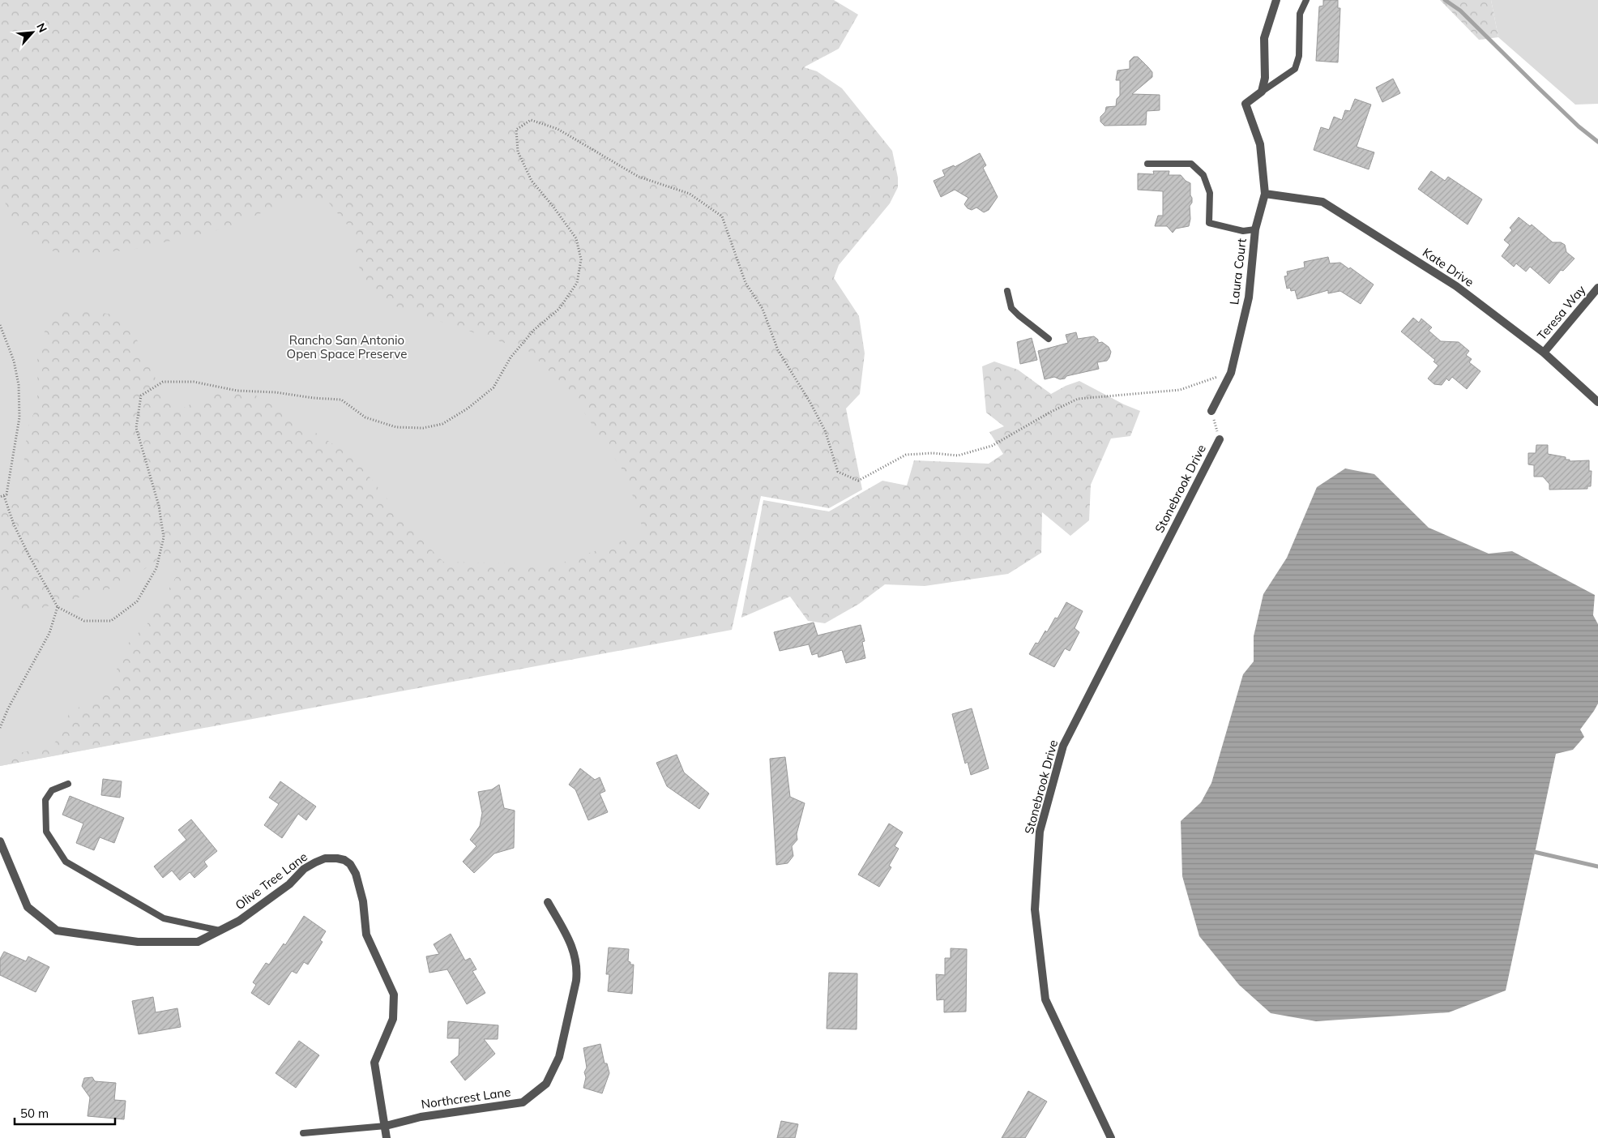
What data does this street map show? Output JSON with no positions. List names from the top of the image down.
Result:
{
  "streets": {
    "street": [
      "Kate Drive",
      "Laura Court",
      "Teresa Way",
      "Stonebrook Drive",
      "Olive Tree Lane",
      "Northcrest Lane"
    ]
  },
  "crossings": [
    ["Kate Drive", "Laura Court"],
    ["Kate Drive", "Teresa Way"],
    ["Olive Tree Lane", "Northcrest Lane"]
  ],
  "parks": ["Rancho San Antonio Open Space Preserve"],
  "scale_bar": "50 m",
  "north": "top right"
}
